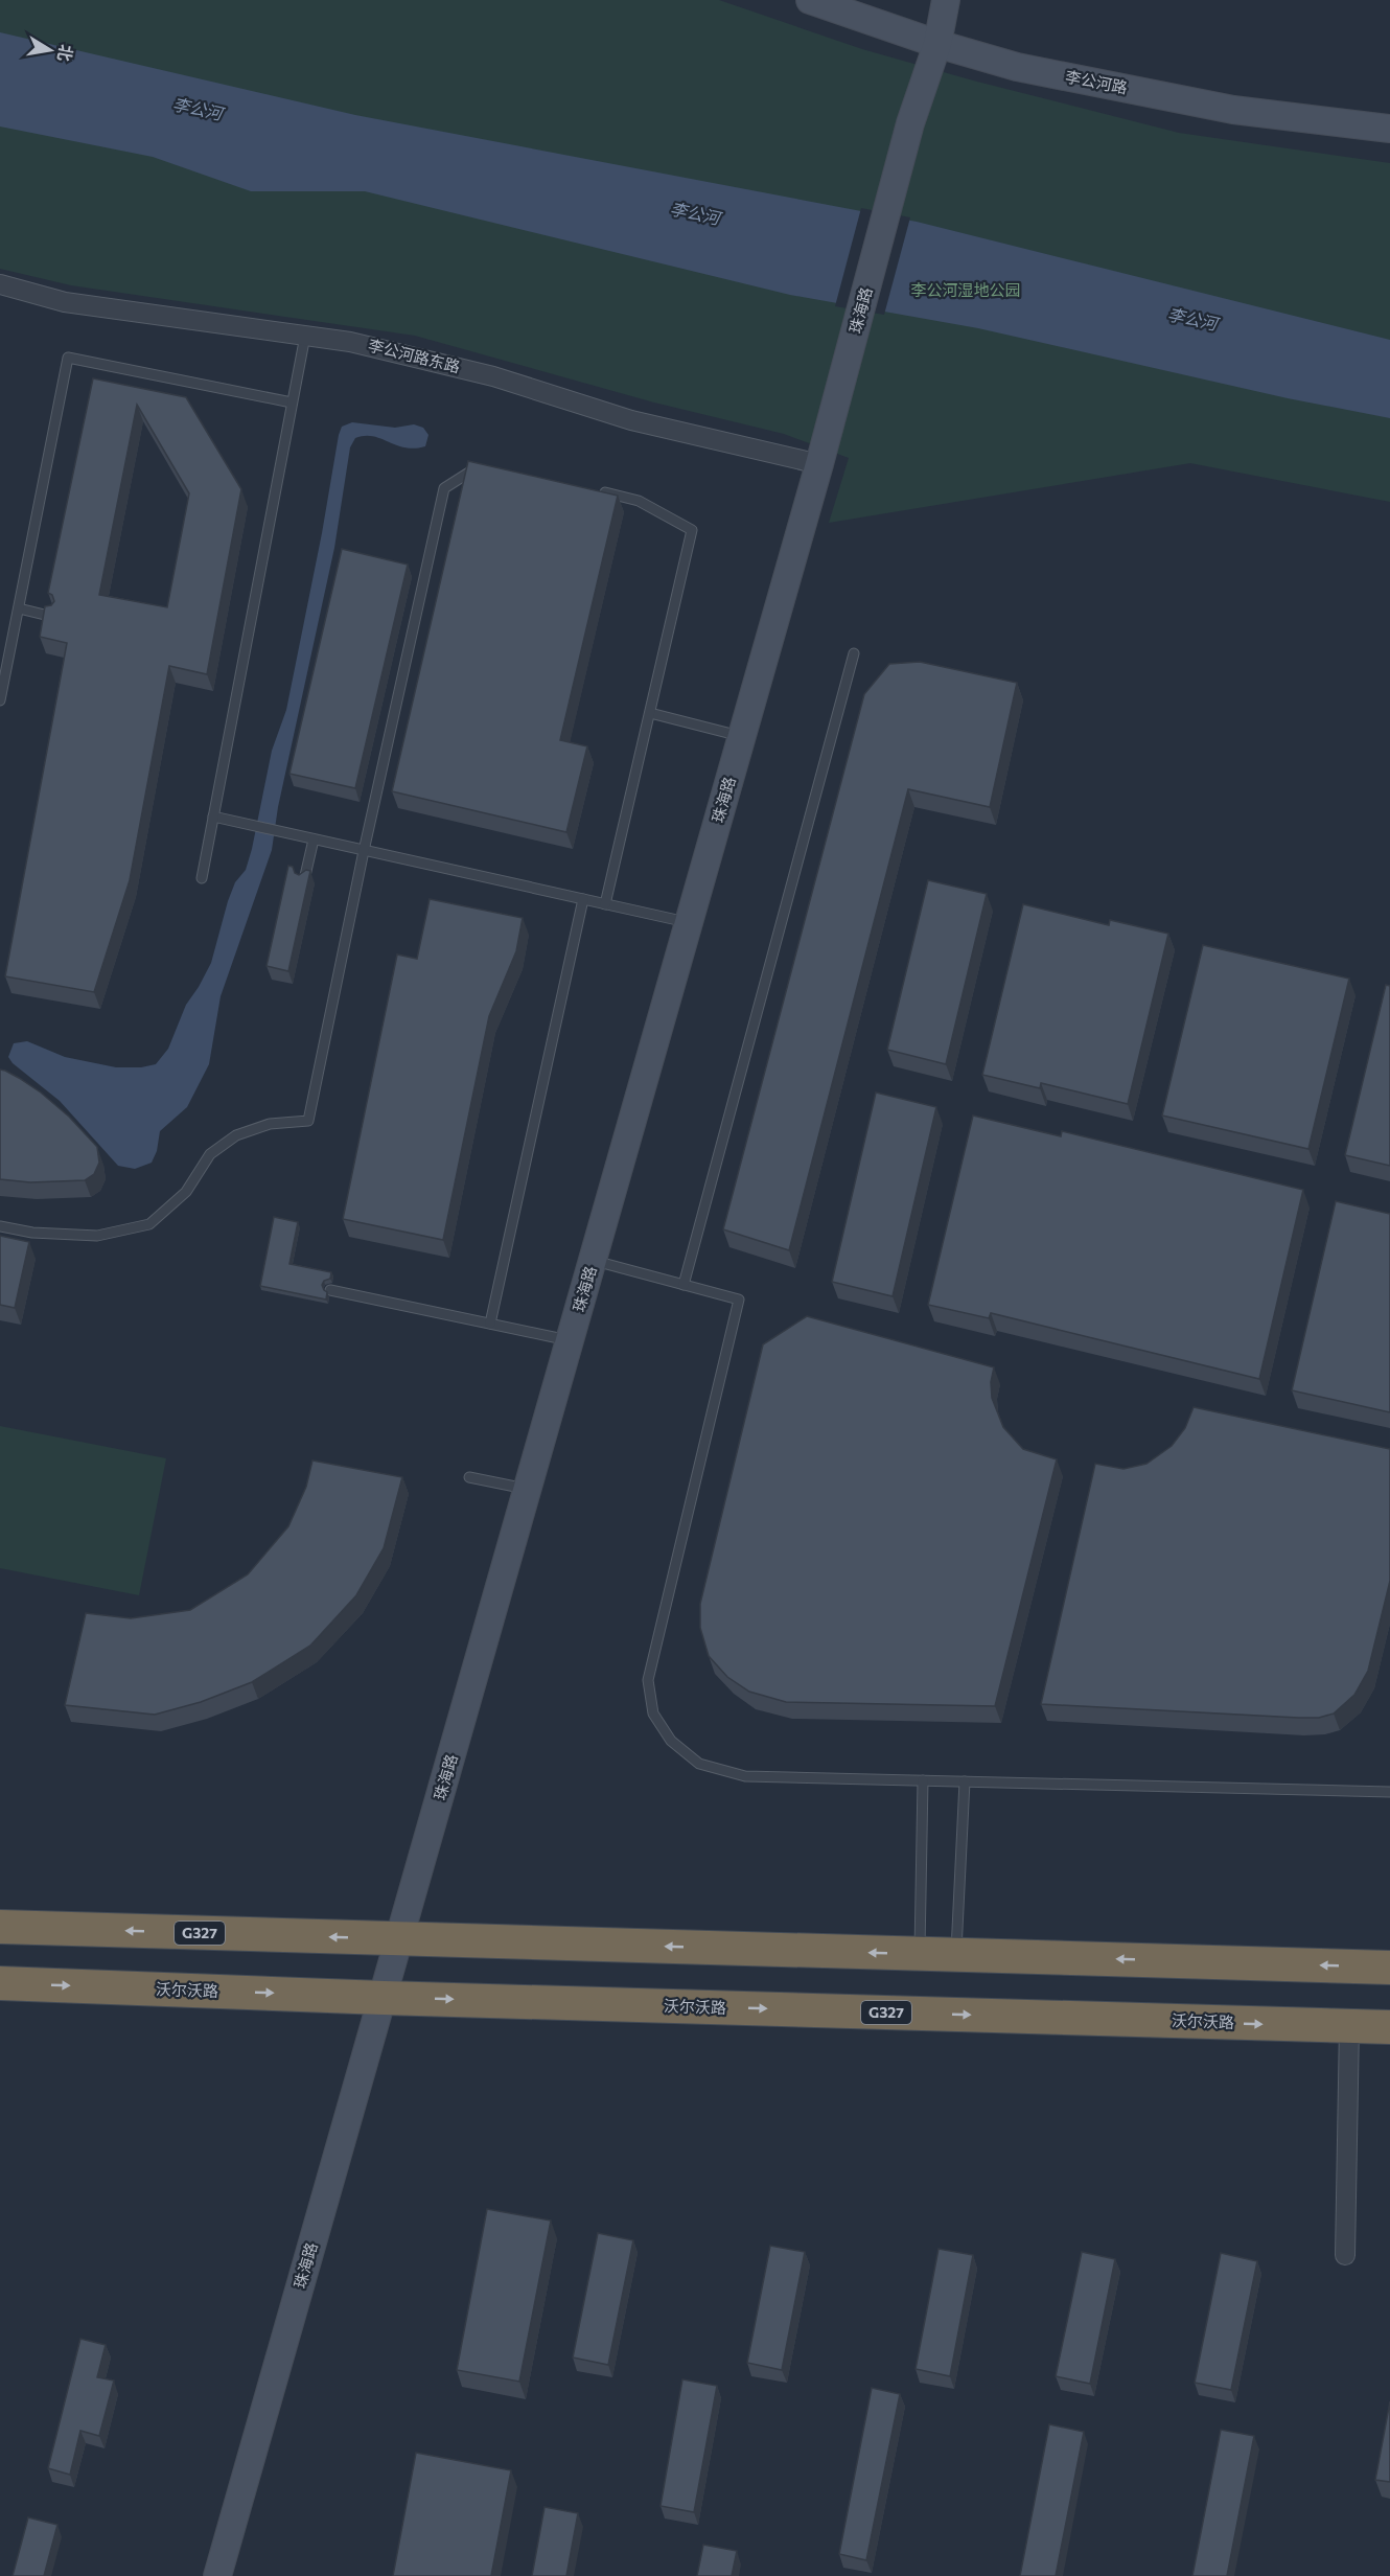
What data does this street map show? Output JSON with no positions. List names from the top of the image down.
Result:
{
  "streets": {
    "highway": ["G327", "沃尔沃路"],
    "main road": ["李公河路", "珠海路"],
    "street": ["李公河路东路"]
  },
  "crossings": [
    ["李公河路", "珠海路"],
    ["珠海路", "李公河路东路"],
    ["珠海路", "G327"],
    ["珠海路", "沃尔沃路"]
  ],
  "water": ["李公河"],
  "parks": ["李公河湿地公园"],
  "north": "right"
}
